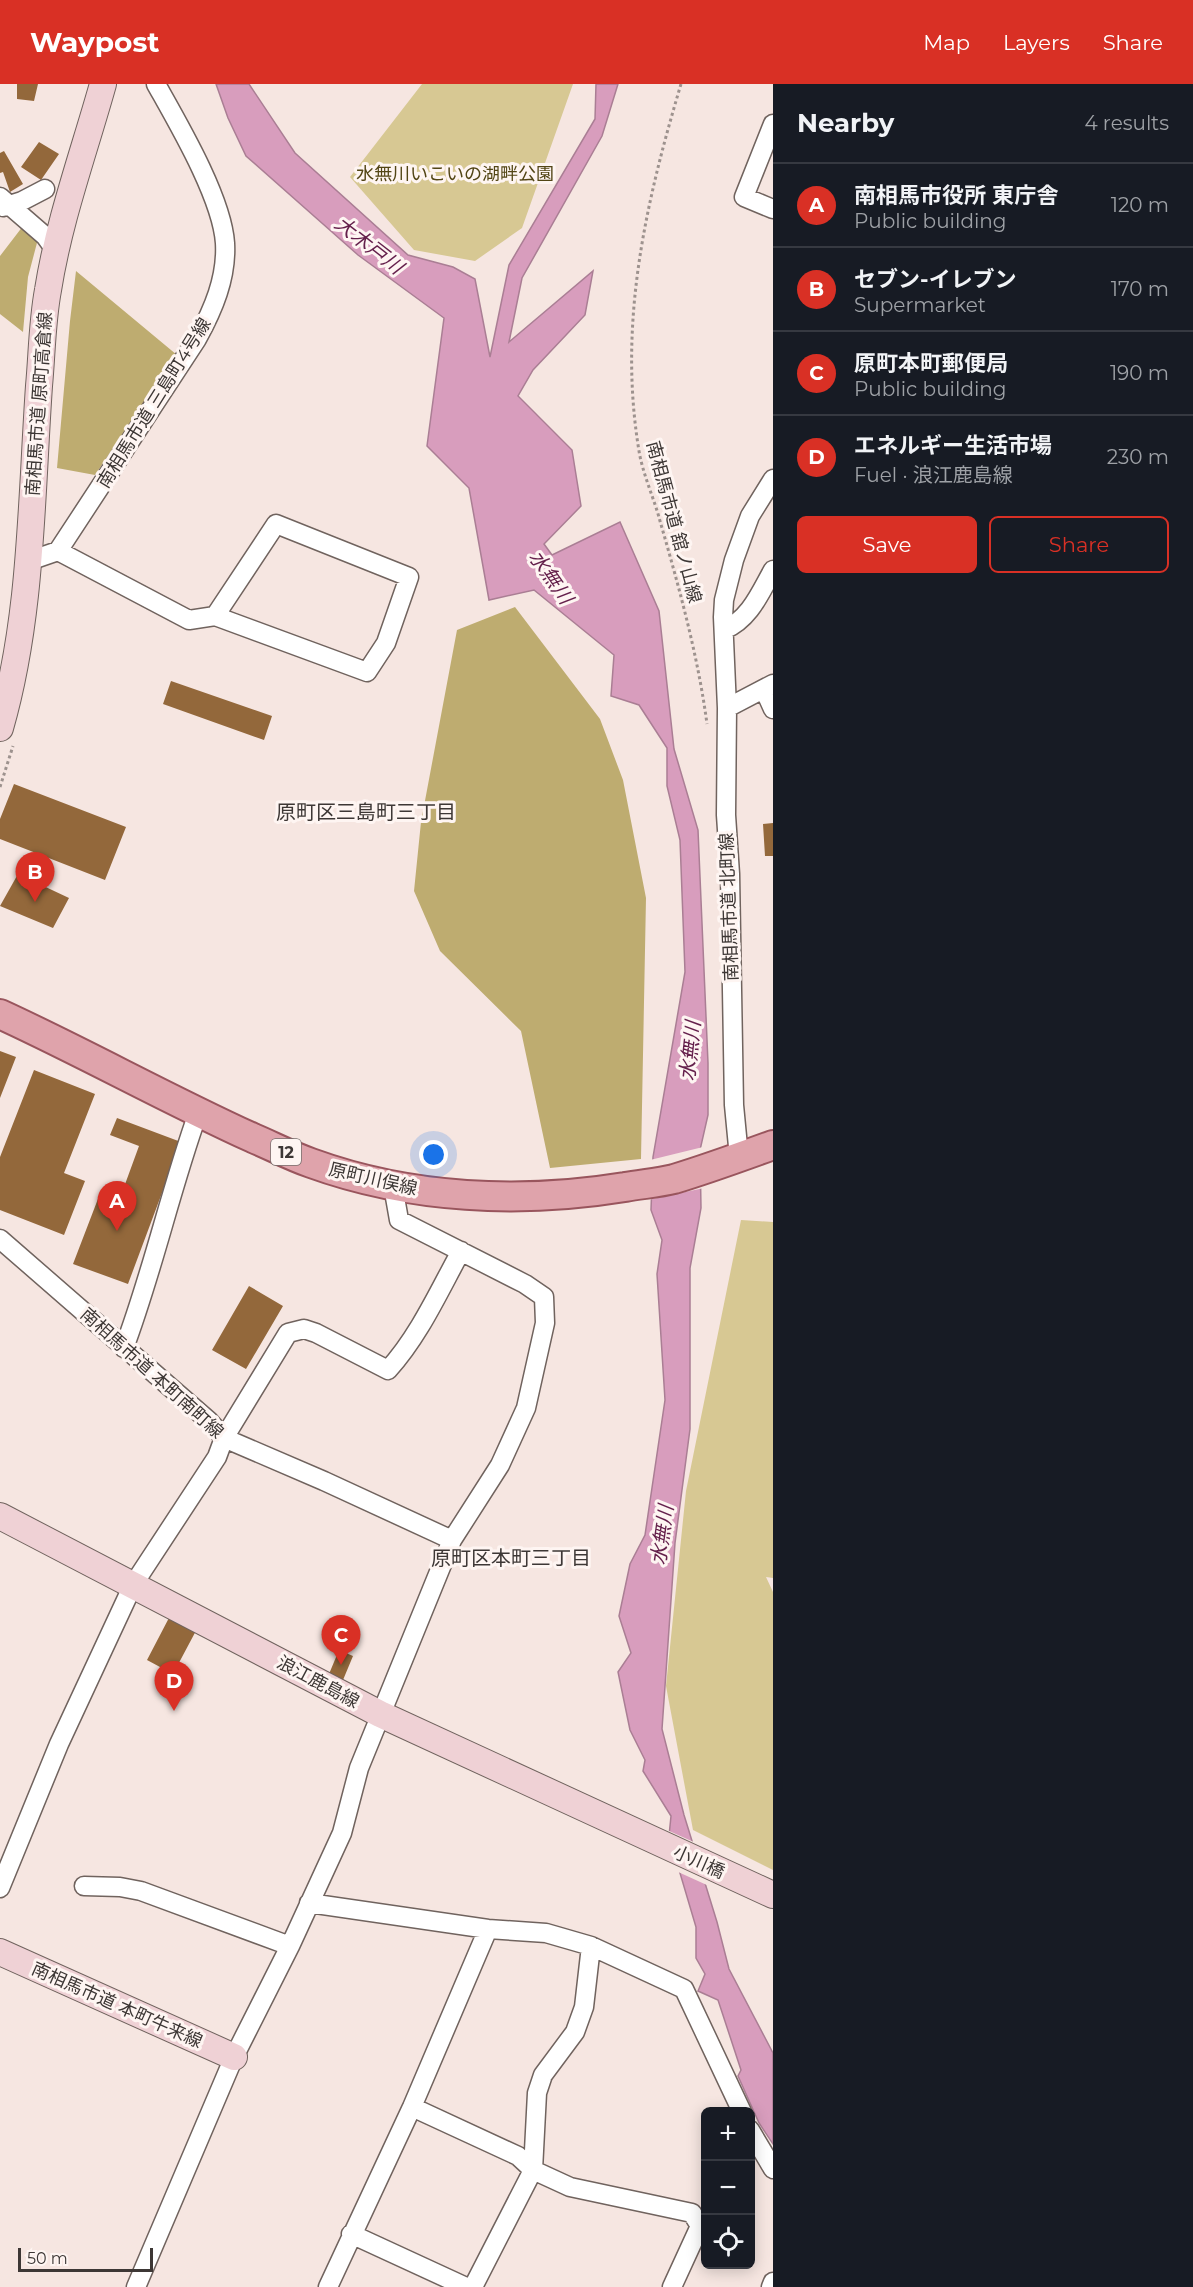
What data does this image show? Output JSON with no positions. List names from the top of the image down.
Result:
{
  "streets": {
    "main road": ["12", "原町川俣線"],
    "street": [
      "南相馬市道 三島町4号線",
      "南相馬市道 原町高倉線",
      "南相馬市道 北町線",
      "南相馬市道 本町南町線",
      "浪江鹿島線",
      "小川橋",
      "南相馬市道 本町牛来線"
    ],
    "path": ["南相馬市道 舘ノ山線"]
  },
  "crossings": [
    ["南相馬市道 北町線", "原町川俣線"],
    ["浪江鹿島線", "小川橋"]
  ],
  "districts": ["原町区三島町三丁目", "原町区本町三丁目"],
  "water": ["大木戸川", "水無川"],
  "parks": ["水無川いこいの湖畔公園"],
  "scale_bar": "50 m",
  "page": {
    "header": "Waypost",
    "nav": ["Map", "Layers", "Share"],
    "heading": ["Nearby", "4 results"],
    "list": [
      {
        "mark": "A",
        "name": "南相馬市役所 東庁舎",
        "note": "Public building",
        "value": "120 m"
      },
      {
        "mark": "B",
        "name": "セブン-イレブン",
        "note": "Supermarket",
        "value": "170 m"
      },
      {
        "mark": "C",
        "name": "原町本町郵便局",
        "note": "Public building",
        "value": "190 m"
      },
      {
        "mark": "D",
        "name": "エネルギー生活市場",
        "note": "Fuel · 浪江鹿島線",
        "value": "230 m"
      }
    ],
    "buttons": ["Save", "Share"],
    "pins": [
      "B",
      "A",
      "C",
      "D"
    ],
    "map_buttons": ["+", "−"],
    "scale": "50 m"
  }
}
